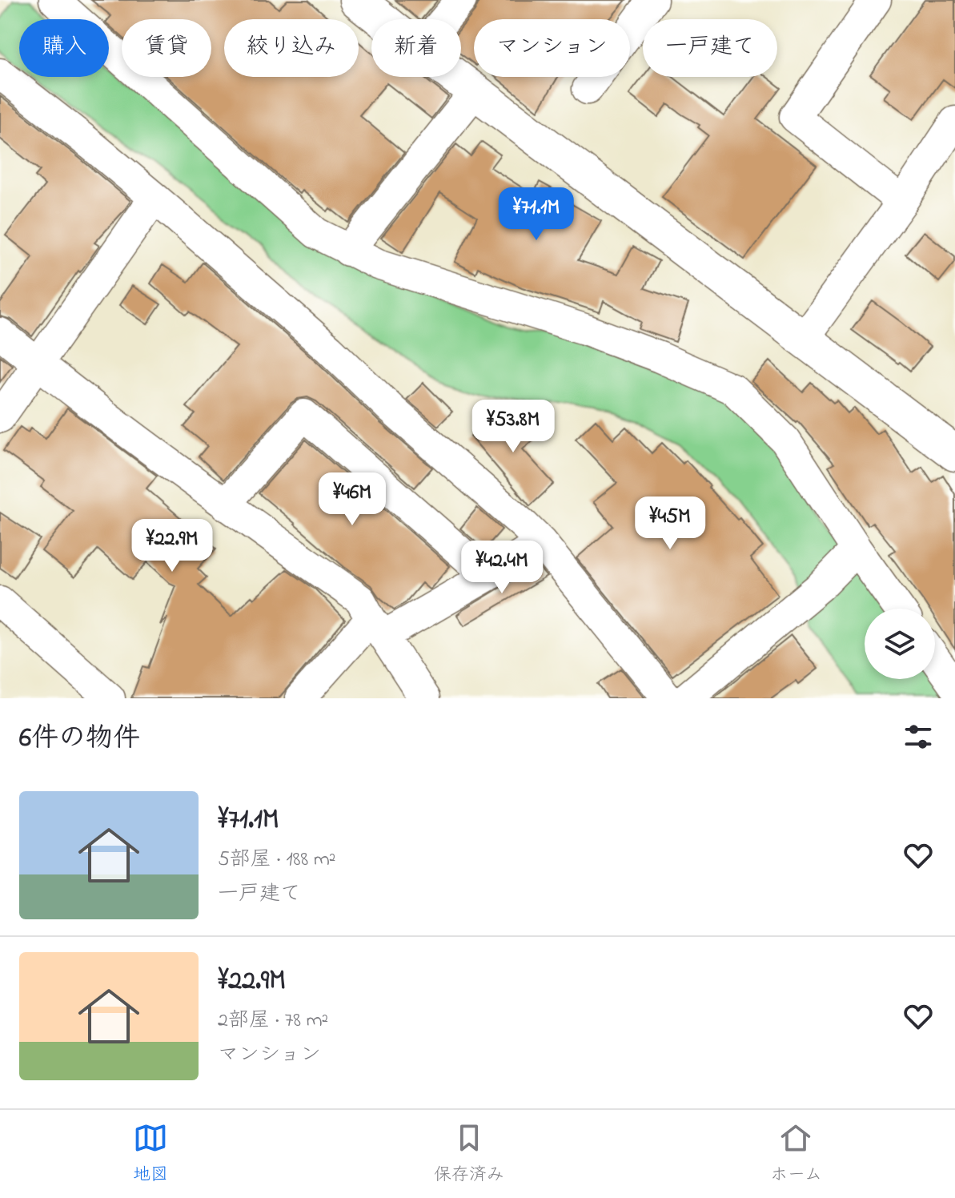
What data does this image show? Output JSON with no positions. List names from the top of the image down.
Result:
{
  "page": {
    "chip": [
      "購入",
      "賃貸",
      "絞り込み",
      "新着",
      "マンション",
      "一戸建て"
    ],
    "price": [
      "¥71.1M",
      "¥53.8M",
      "¥46M",
      "¥45M",
      "¥22.9M",
      "¥42.4M"
    ],
    "heading": "6件の物件",
    "list": [
      {
        "name": "¥71.1M",
        "note": "5部屋 · 188 m² · 一戸建て"
      },
      {
        "name": "¥22.9M",
        "note": "2部屋 · 78 m² · マンション"
      }
    ],
    "tabs": ["地図", "保存済み", "ホーム"]
  }
}
